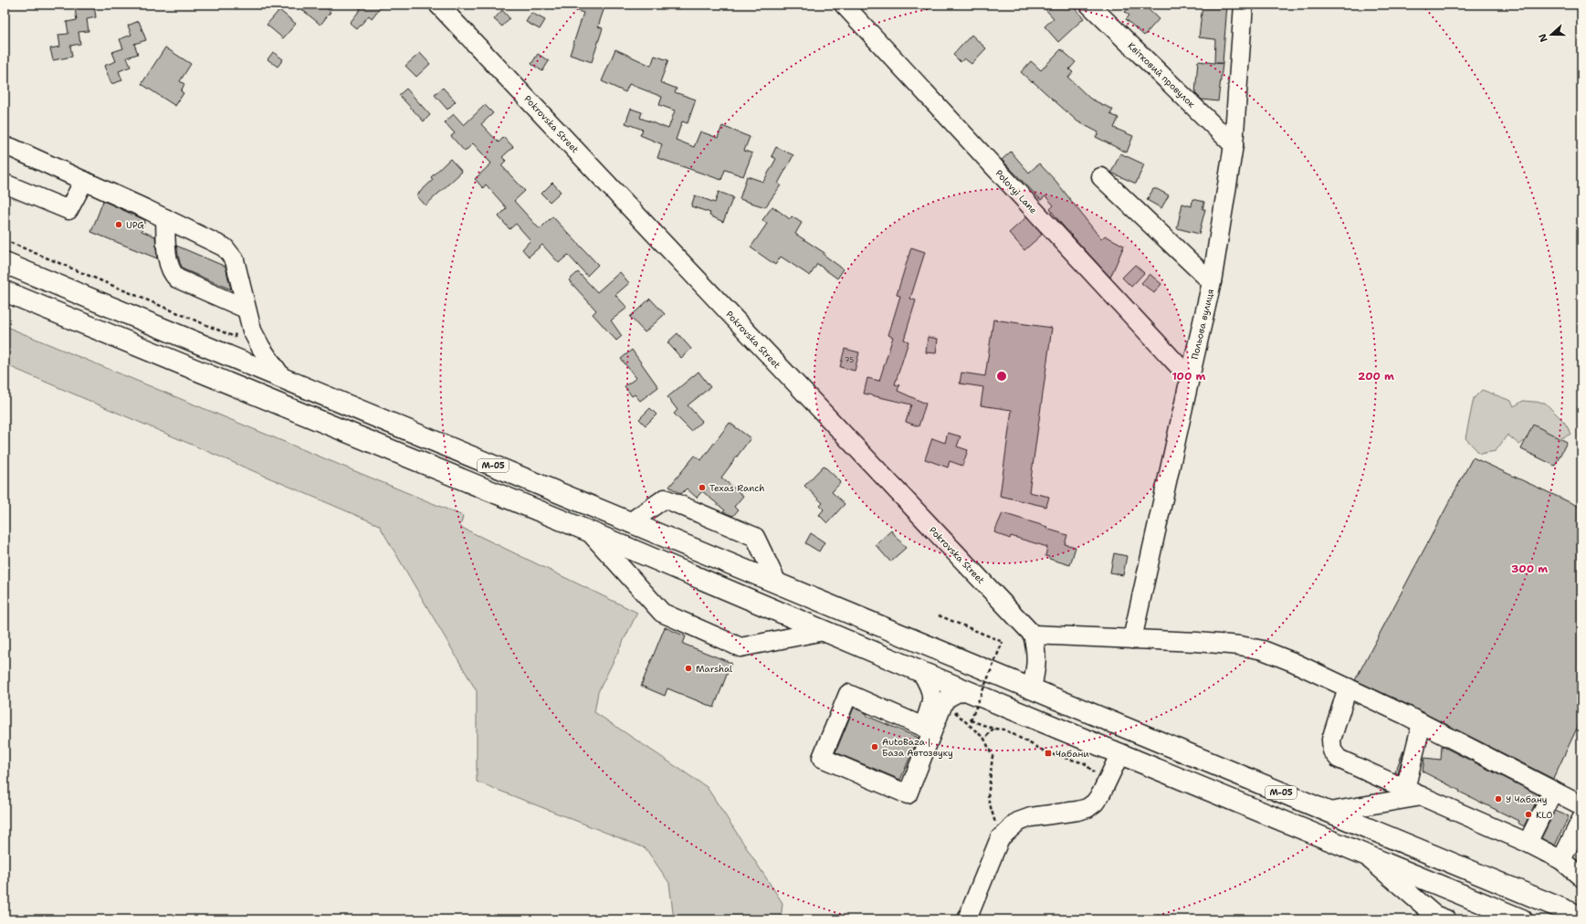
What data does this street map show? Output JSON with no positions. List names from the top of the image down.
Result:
{
  "streets": {
    "highway": ["М-05"],
    "street": [
      "Квітковий провулок",
      "Pokrovska Street",
      "Polovyi Lane",
      "Польова вулиця"
    ]
  },
  "crossings": [
    ["Квітковий провулок", "Польова вулиця"],
    ["Polovyi Lane", "Польова вулиця"]
  ],
  "places": {
    "other": [
      "UPG",
      "Texas Ranch",
      "Marshal",
      "AutoBaza | База Автозвуку",
      "У Чабану",
      "KLO"
    ],
    "transit": ["Чабани"]
  },
  "house_numbers": ["75"],
  "north": "left",
  "rings": ["100 m", "200 m", "300 m"]
}
